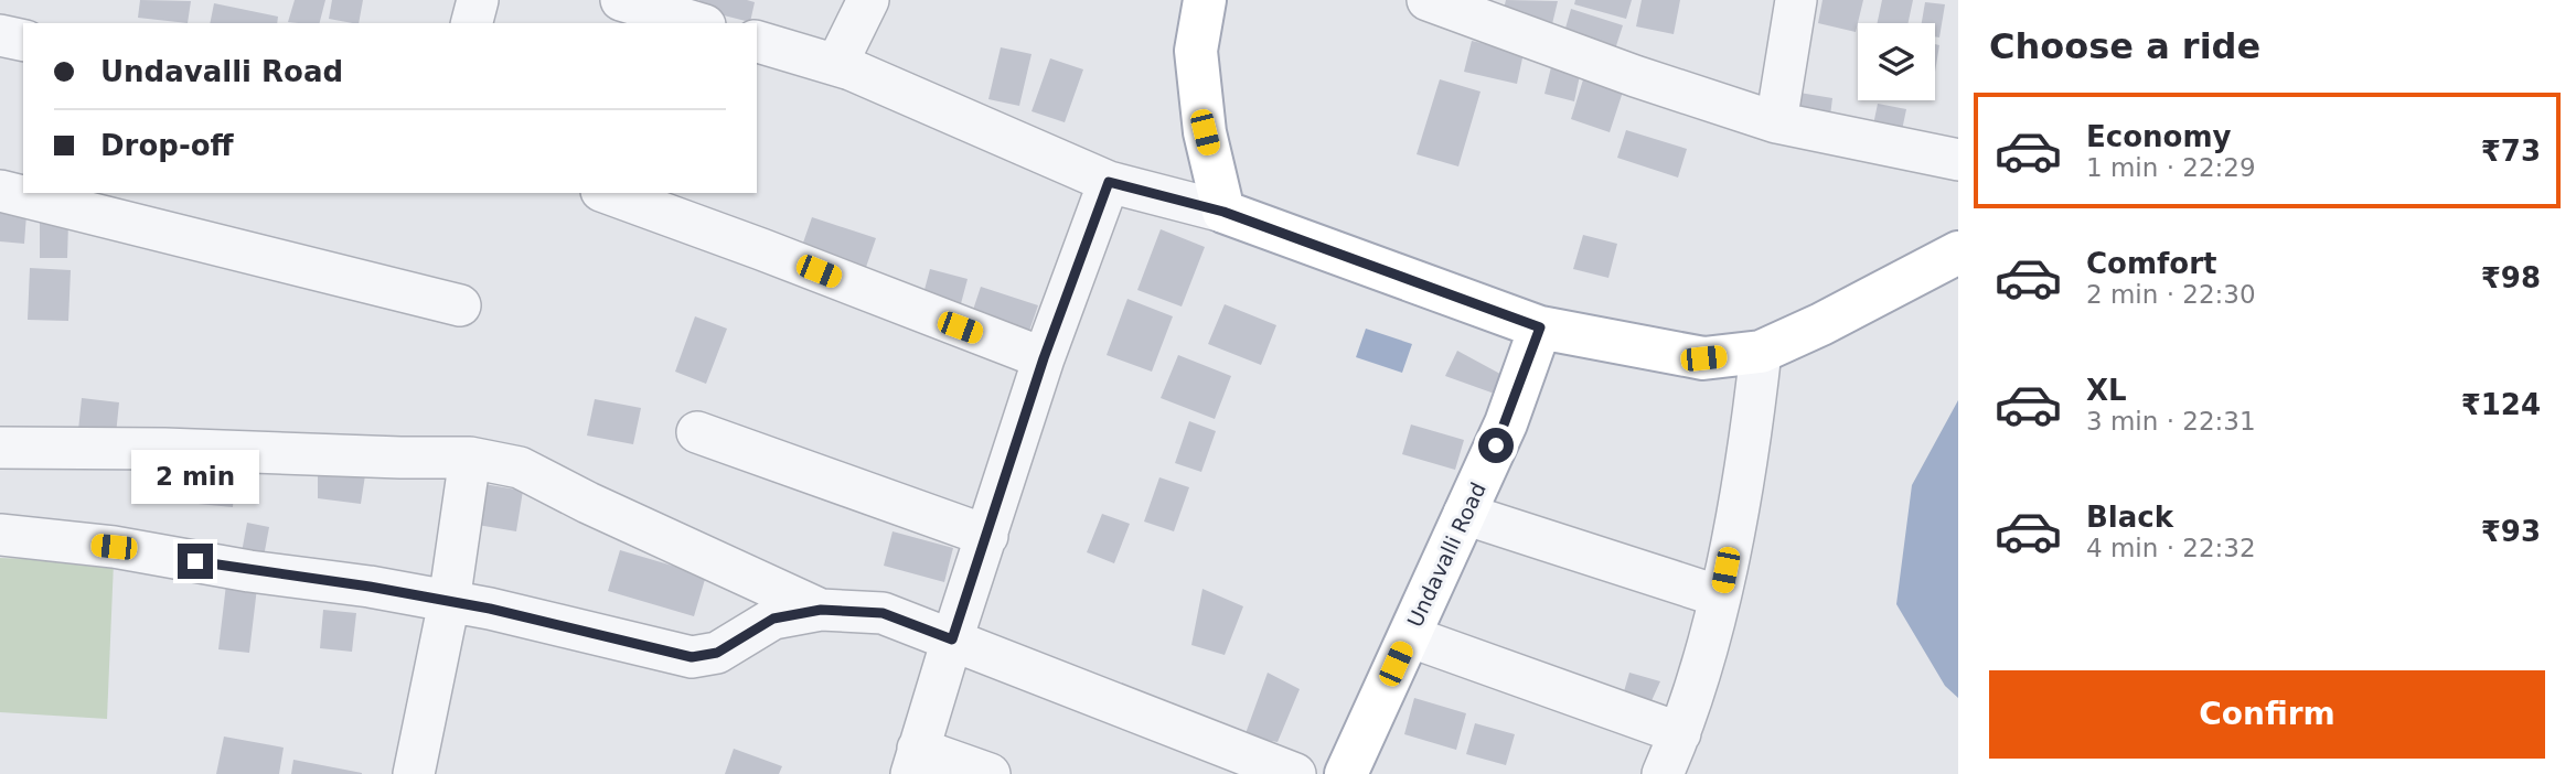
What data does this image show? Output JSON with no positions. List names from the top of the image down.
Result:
{
  "streets": {
    "main road": ["Undavalli Road"]
  },
  "page": {
    "heading": "Choose a ride",
    "banner": ["Undavalli Road", "Drop-off"],
    "list": [
      {
        "name": "Economy",
        "note": "1 min · 22:29",
        "value": "₹73"
      },
      {
        "name": "Comfort",
        "note": "2 min · 22:30",
        "value": "₹98"
      },
      {
        "name": "XL",
        "note": "3 min · 22:31",
        "value": "₹124"
      },
      {
        "name": "Black",
        "note": "4 min · 22:32",
        "value": "₹93"
      }
    ],
    "bubble": "2 min",
    "buttons": "Confirm"
  }
}
